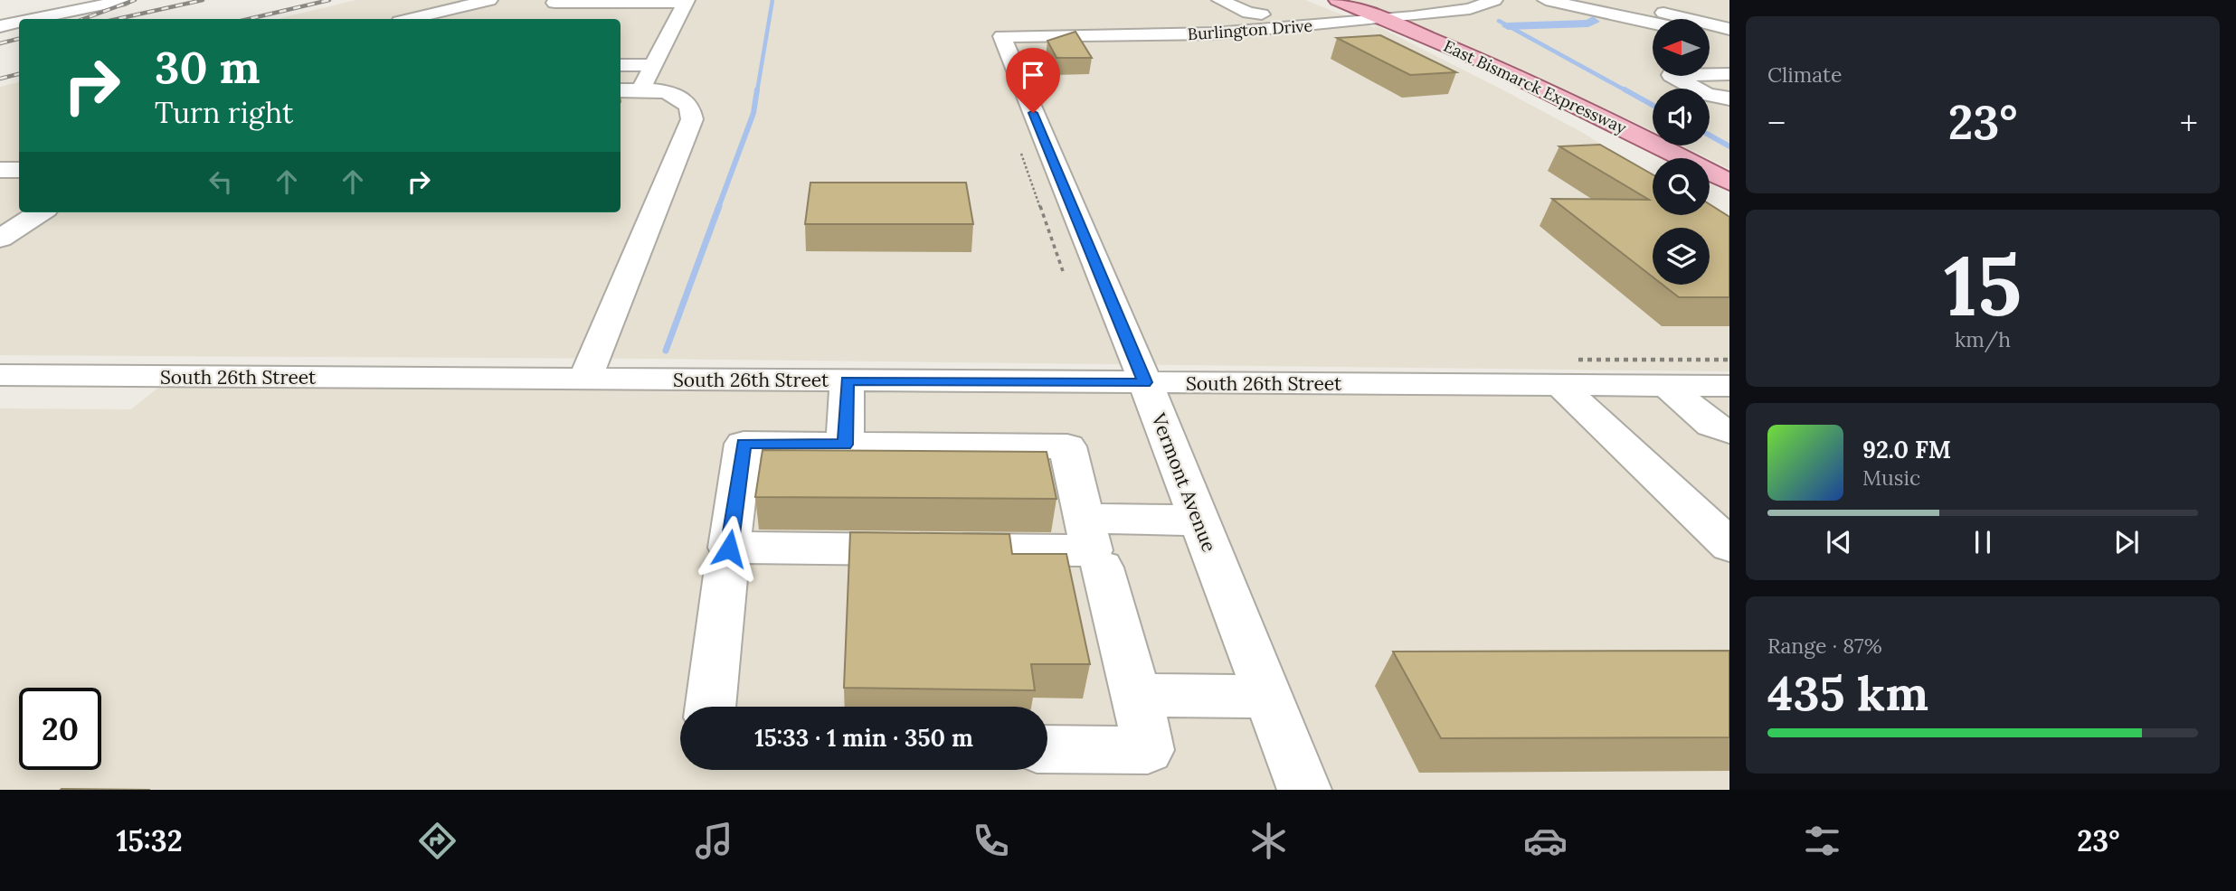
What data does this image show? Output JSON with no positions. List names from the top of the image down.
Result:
{
  "streets": {
    "main road": ["East Bismarck Expressway"],
    "street": ["Burlington Drive", "South 26th Street", "Vermont Avenue"]
  },
  "crossings": [
    ["Burlington Drive", "East Bismarck Expressway"],
    ["Burlington Drive", "Vermont Avenue"],
    ["South 26th Street", "Vermont Avenue"]
  ],
  "north": "left",
  "page": {
    "tile": [
      "Climate",
      ["15", "km/h"],
      ["Range · 87%", "435 km"]
    ],
    "turn": ["30 m", "Turn right"],
    "heat": ["−", "23°", "+"],
    "song": ["92.0 FM", "Music"],
    "limit": "20",
    "trip": "15:33 · 1 min · 350 m",
    "tabs": ["15:32", "23°"]
  }
}
